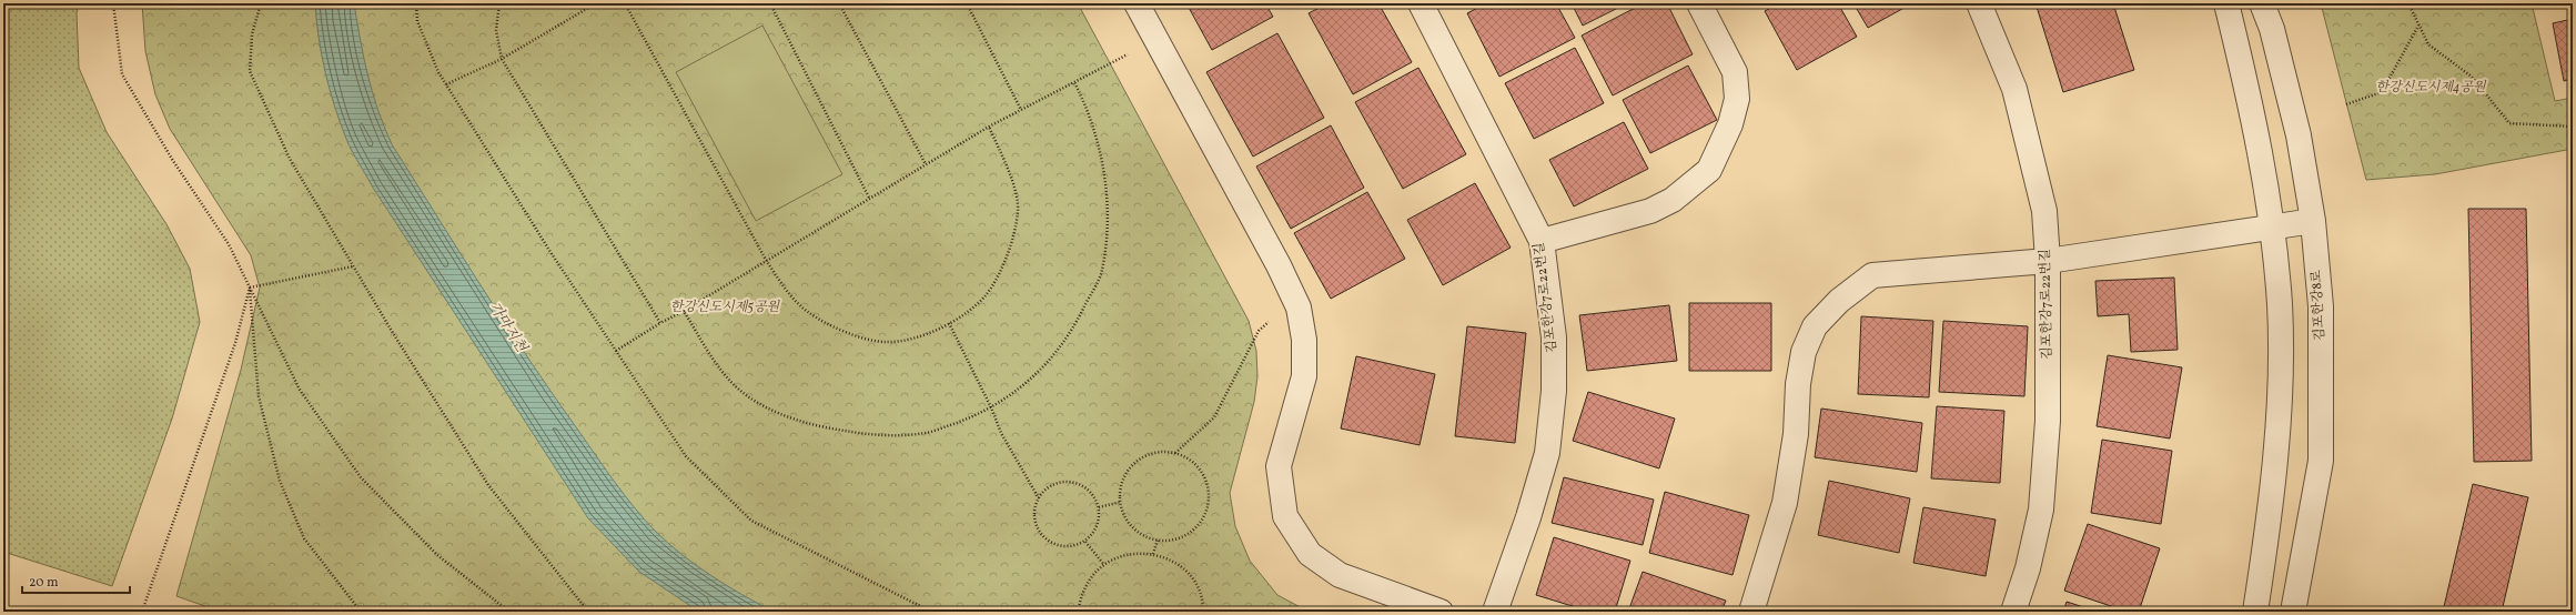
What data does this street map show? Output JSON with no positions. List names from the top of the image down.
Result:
{
  "streets": {
    "street": ["김포한강7로22번길", "김포한강8로"]
  },
  "water": ["가마지천"],
  "parks": ["한강신도시제4공원", "한강신도시제5공원"],
  "scale_bar": "20 m"
}
